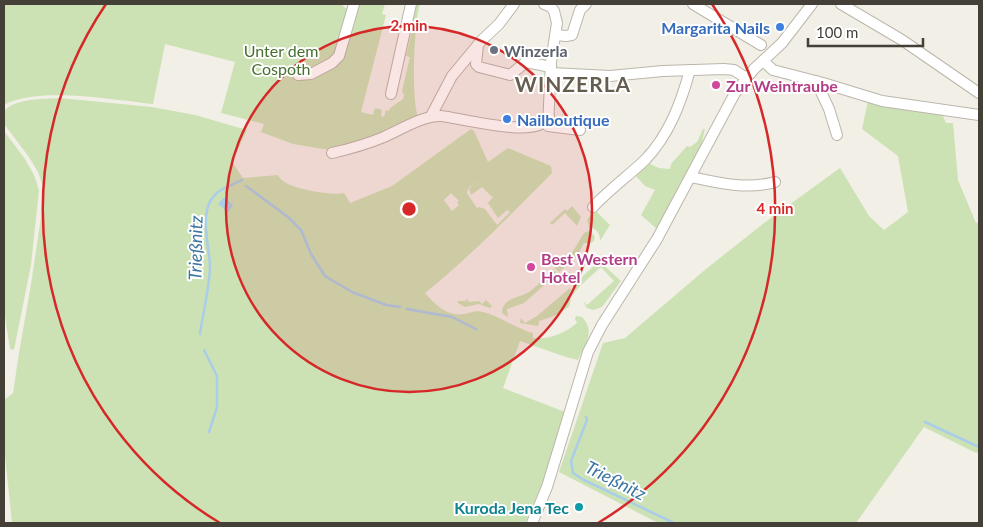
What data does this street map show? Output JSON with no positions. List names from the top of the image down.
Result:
{
  "districts": ["WINZERLA"],
  "water": ["Trießnitz"],
  "parks": ["Unter dem Cospoth"],
  "places": [
    "Margarita Nails",
    "Winzerla",
    "Zur Weintraube",
    "Nailboutique",
    "Best Western Hotel",
    "Kuroda Jena Tec"
  ],
  "scale_bar": "100 m",
  "rings": ["2 min", "4 min"]
}
